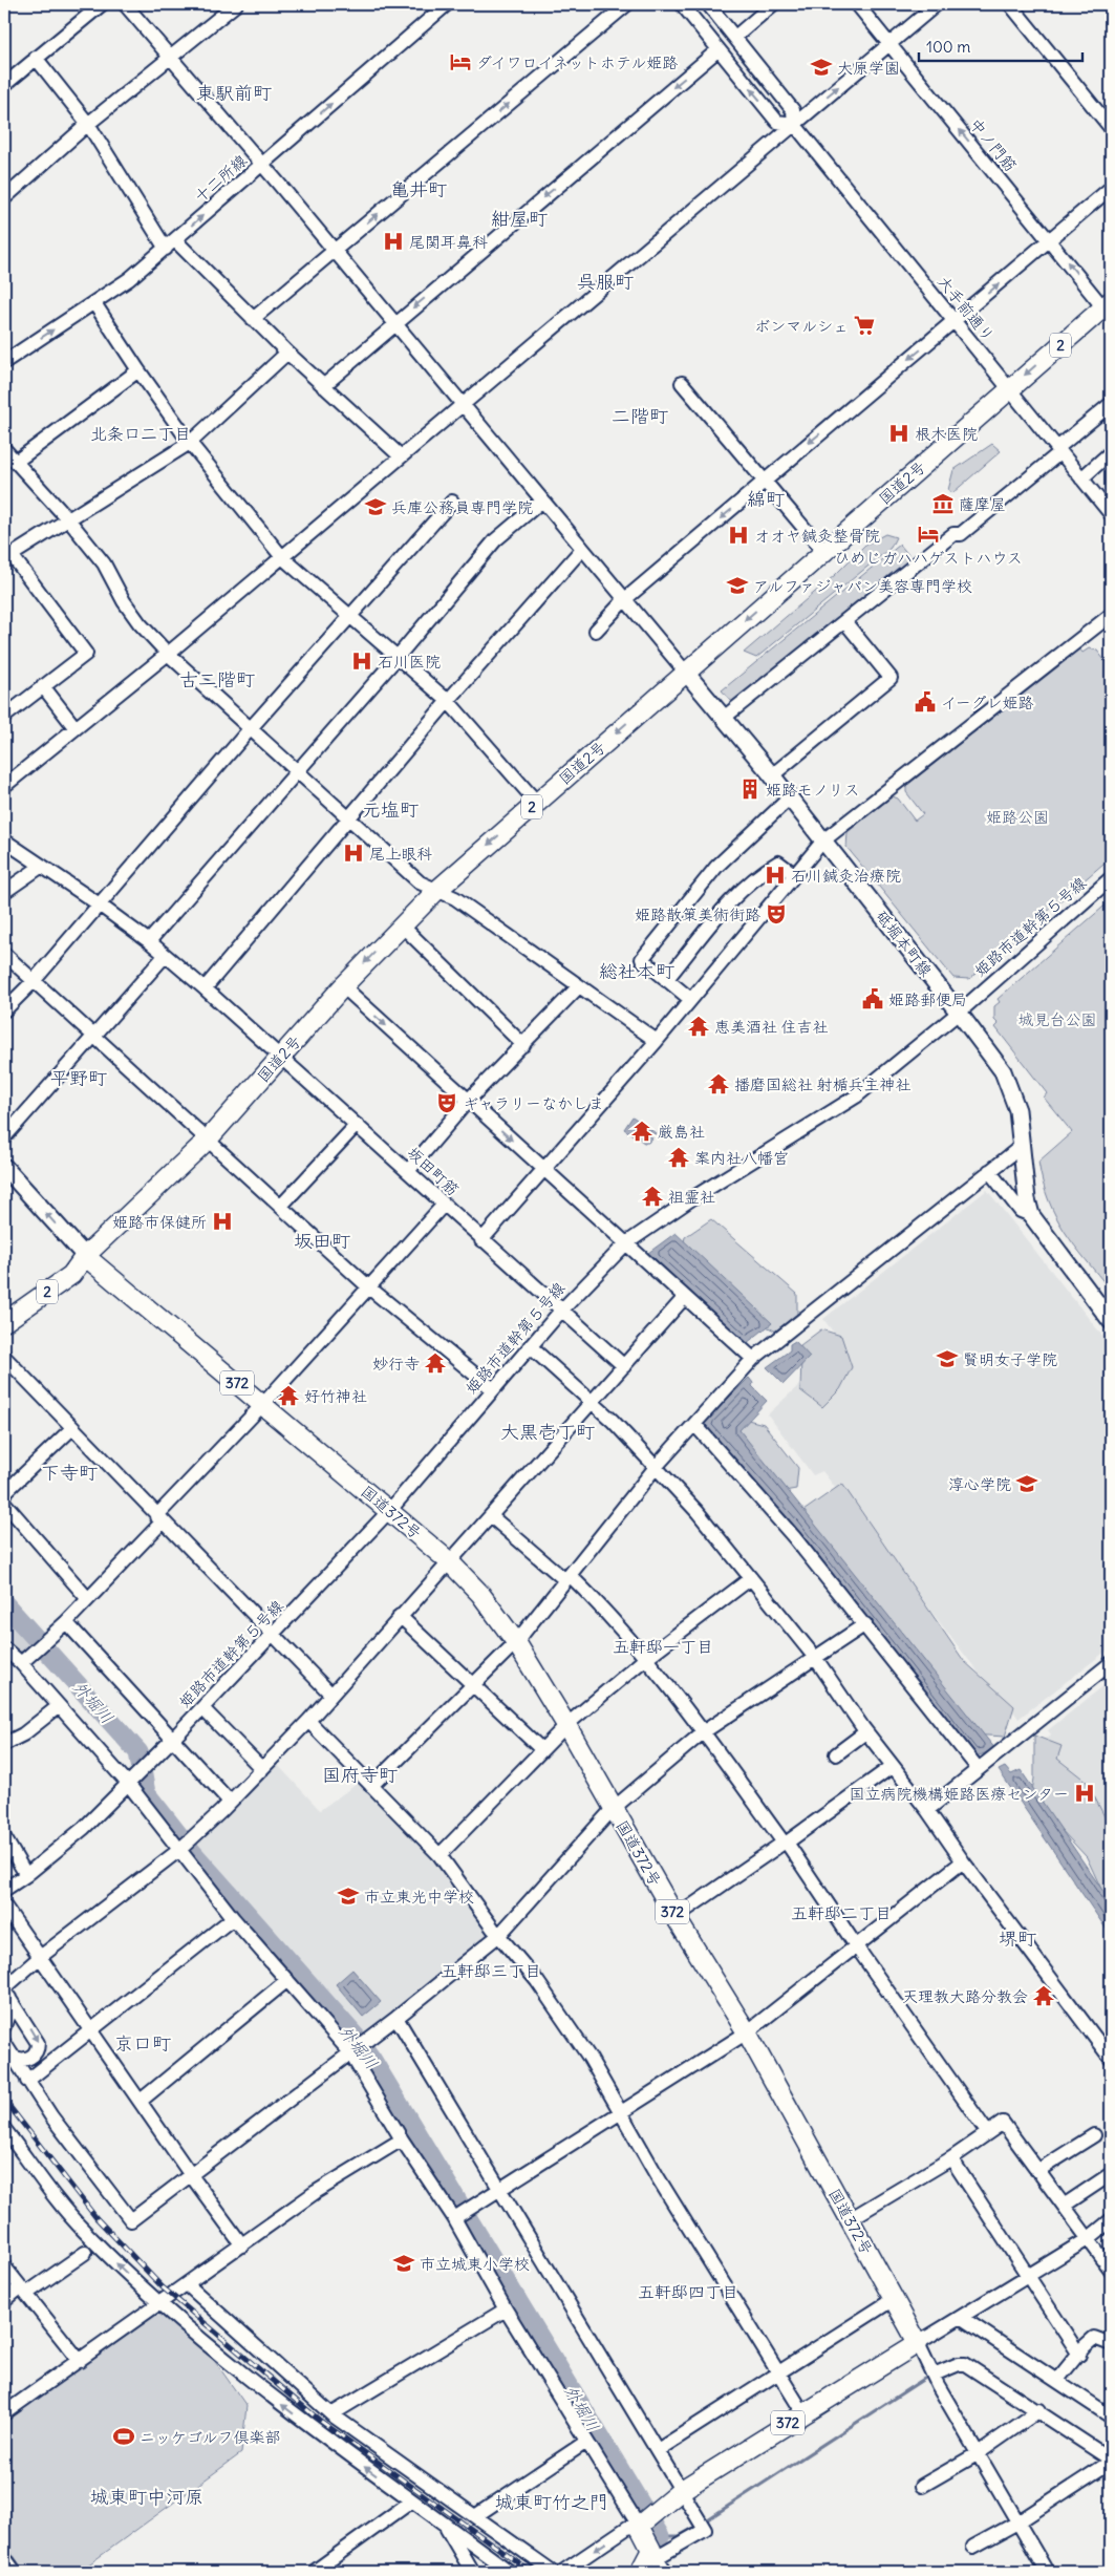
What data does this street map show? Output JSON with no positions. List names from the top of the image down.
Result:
{
  "streets": {
    "highway": [
      "2",
      "国道2号",
      "372",
      "国道372号"
    ],
    "main road": ["砥堀本町線"],
    "street": [
      "中ノ門筋",
      "十二所線",
      "大手前通り",
      "姫路市道幹第５号線",
      "坂田町筋"
    ]
  },
  "crossings": [
    ["中ノ門筋", "国道2号"],
    ["大手前通り", "国道2号"],
    ["国道2号", "砥堀本町線"],
    ["国道2号", "坂田町筋"],
    ["国道2号", "国道372号"],
    ["姫路市道幹第５号線", "砥堀本町線"],
    ["姫路市道幹第５号線", "坂田町筋"],
    ["姫路市道幹第５号線", "国道372号"],
    ["372", "国道372号"]
  ],
  "one_way": ["中ノ門筋", "国道2号"],
  "districts": [
    "東駅前町",
    "亀井町",
    "紺屋町",
    "呉服町",
    "二階町",
    "北条口二丁目",
    "綿町",
    "古二階町",
    "元塩町",
    "総社本町",
    "平野町",
    "坂田町",
    "大黒壱丁町",
    "下寺町",
    "五軒邸一丁目",
    "国府寺町",
    "五軒邸二丁目",
    "堺町",
    "五軒邸三丁目",
    "京口町",
    "五軒邸四丁目",
    "城東町中河原",
    "城東町竹之門"
  ],
  "water": ["外堀川"],
  "parks": ["姫路公園", "城見台公園"],
  "places": {
    "hotel": ["ダイワロイネットホテル姫路", "ひめじガハハゲストハウス"],
    "school or university": [
      "大原学園",
      "兵庫公務員専門学院",
      "アルファジャパン美容専門学校",
      "賢明女子学院",
      "淳心学院",
      "市立東光中学校",
      "市立城東小学校"
    ],
    "hospital": [
      "尾関耳鼻科",
      "根木医院",
      "オオヤ鍼灸整骨院",
      "石川医院",
      "尾上眼科",
      "石川鍼灸治療院",
      "姫路市保健所",
      "国立病院機構姫路医療センター"
    ],
    "supermarket": ["ボンマルシェ"],
    "museum": ["薩摩屋"],
    "public building": ["イーグレ姫路", "姫路郵便局"],
    "building": ["姫路モノリス"],
    "theatre": ["姫路散策美術街路", "ギャラリーなかしま"],
    "temple": [
      "恵美酒社 住吉社",
      "播磨国総社 射楯兵主神社",
      "厳島社",
      "案内社八幡宮",
      "祖霊社",
      "妙行寺",
      "好竹神社",
      "天理教大路分教会"
    ],
    "sports": ["ニッケゴルフ倶楽部"]
  },
  "scale_bar": "100 m"
}
